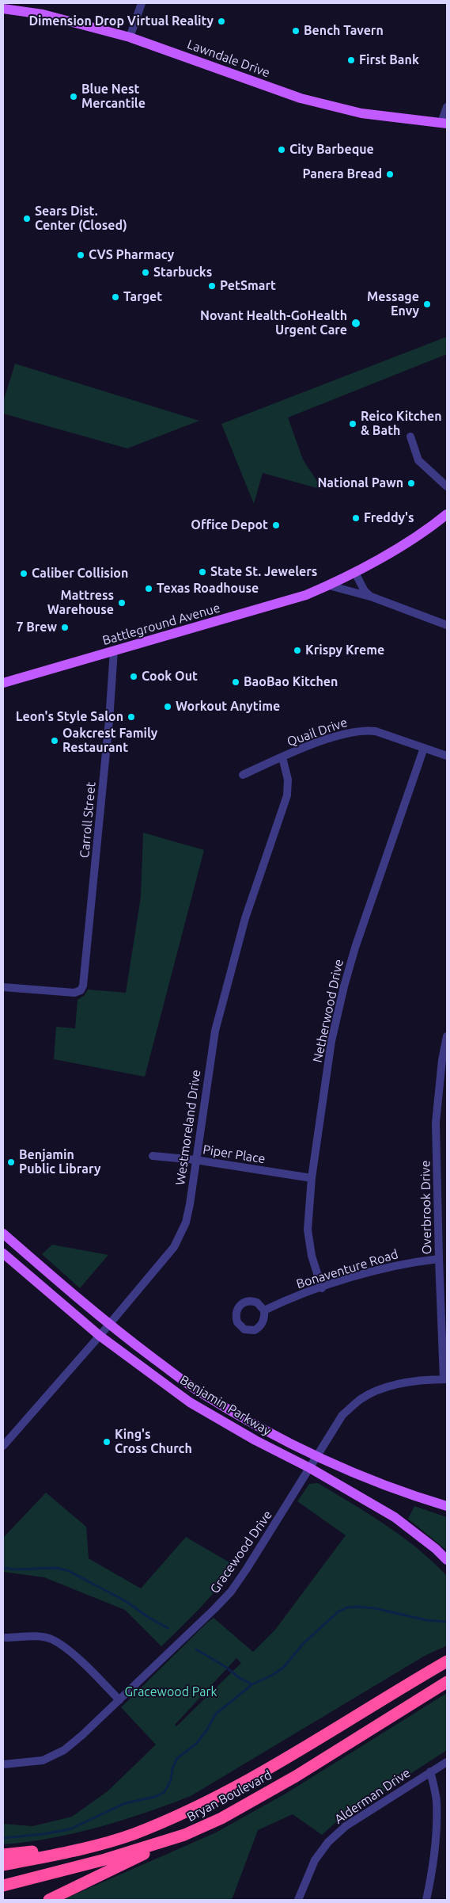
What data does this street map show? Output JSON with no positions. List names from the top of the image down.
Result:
{
  "streets": {
    "highway": ["Bryan Boulevard"],
    "main road": ["Lawndale Drive", "Battleground Avenue", "Benjamin Parkway"],
    "street": [
      "Quail Drive",
      "Carroll Street",
      "Netherwood Drive",
      "Westmoreland Drive",
      "Piper Place",
      "Overbrook Drive",
      "Bonaventure Road",
      "Gracewood Drive",
      "Alderman Drive"
    ]
  },
  "crossings": [
    ["Battleground Avenue", "Carroll Street"],
    ["Quail Drive", "Netherwood Drive"],
    ["Quail Drive", "Westmoreland Drive"],
    ["Netherwood Drive", "Piper Place"],
    ["Netherwood Drive", "Bonaventure Road"],
    ["Westmoreland Drive", "Piper Place"],
    ["Westmoreland Drive", "Benjamin Parkway"],
    ["Overbrook Drive", "Bonaventure Road"],
    ["Overbrook Drive", "Gracewood Drive"],
    ["Benjamin Parkway", "Gracewood Drive"]
  ],
  "parks": ["Gracewood Park"],
  "places": [
    "Dimension Drop Virtual Reality",
    "Bench Tavern",
    "First Bank",
    "Blue Nest Mercantile",
    "City Barbeque",
    "Panera Bread",
    "Sears Dist. Center (Closed)",
    "CVS Pharmacy",
    "Starbucks",
    "PetSmart",
    "Target",
    "Message Envy",
    "Novant Health-GoHealth Urgent Care",
    "Reico Kitchen & Bath",
    "National Pawn",
    "Freddy's",
    "Office Depot",
    "State St. Jewelers",
    "Caliber Collision",
    "Texas Roadhouse",
    "Mattress Warehouse",
    "7 Brew",
    "Krispy Kreme",
    "Cook Out",
    "BaoBao Kitchen",
    "Workout Anytime",
    "Leon's Style Salon",
    "Oakcrest Family Restaurant",
    "Benjamin Public Library",
    "King's Cross Church"
  ]
}
